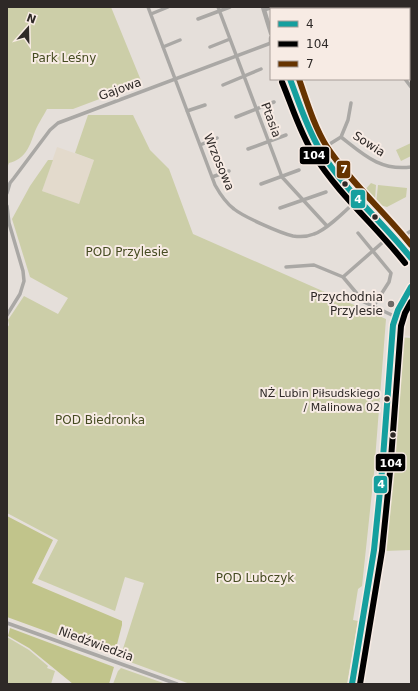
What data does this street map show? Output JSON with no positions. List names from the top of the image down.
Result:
{
  "streets": {
    "street": [
      "Gajowa",
      "Ptasia",
      "Sowia",
      "Wrzosowa",
      "Niedźwiedzia"
    ]
  },
  "crossings": [
    ["Gajowa", "Ptasia"],
    ["Gajowa", "Wrzosowa"],
    ["Ptasia", "Wrzosowa"]
  ],
  "parks": [
    "Park Leśny",
    "POD Przylesie",
    "POD Biedronka",
    "POD Lubczyk"
  ],
  "places": ["Przychodnia Przylesie", "NŻ Lubin Piłsudskiego / Malinowa 02"],
  "lines": ["transit line 4", "transit line 7", "transit line 104"],
  "legend": ["4", "104", "7"],
  "north": "top"
}
